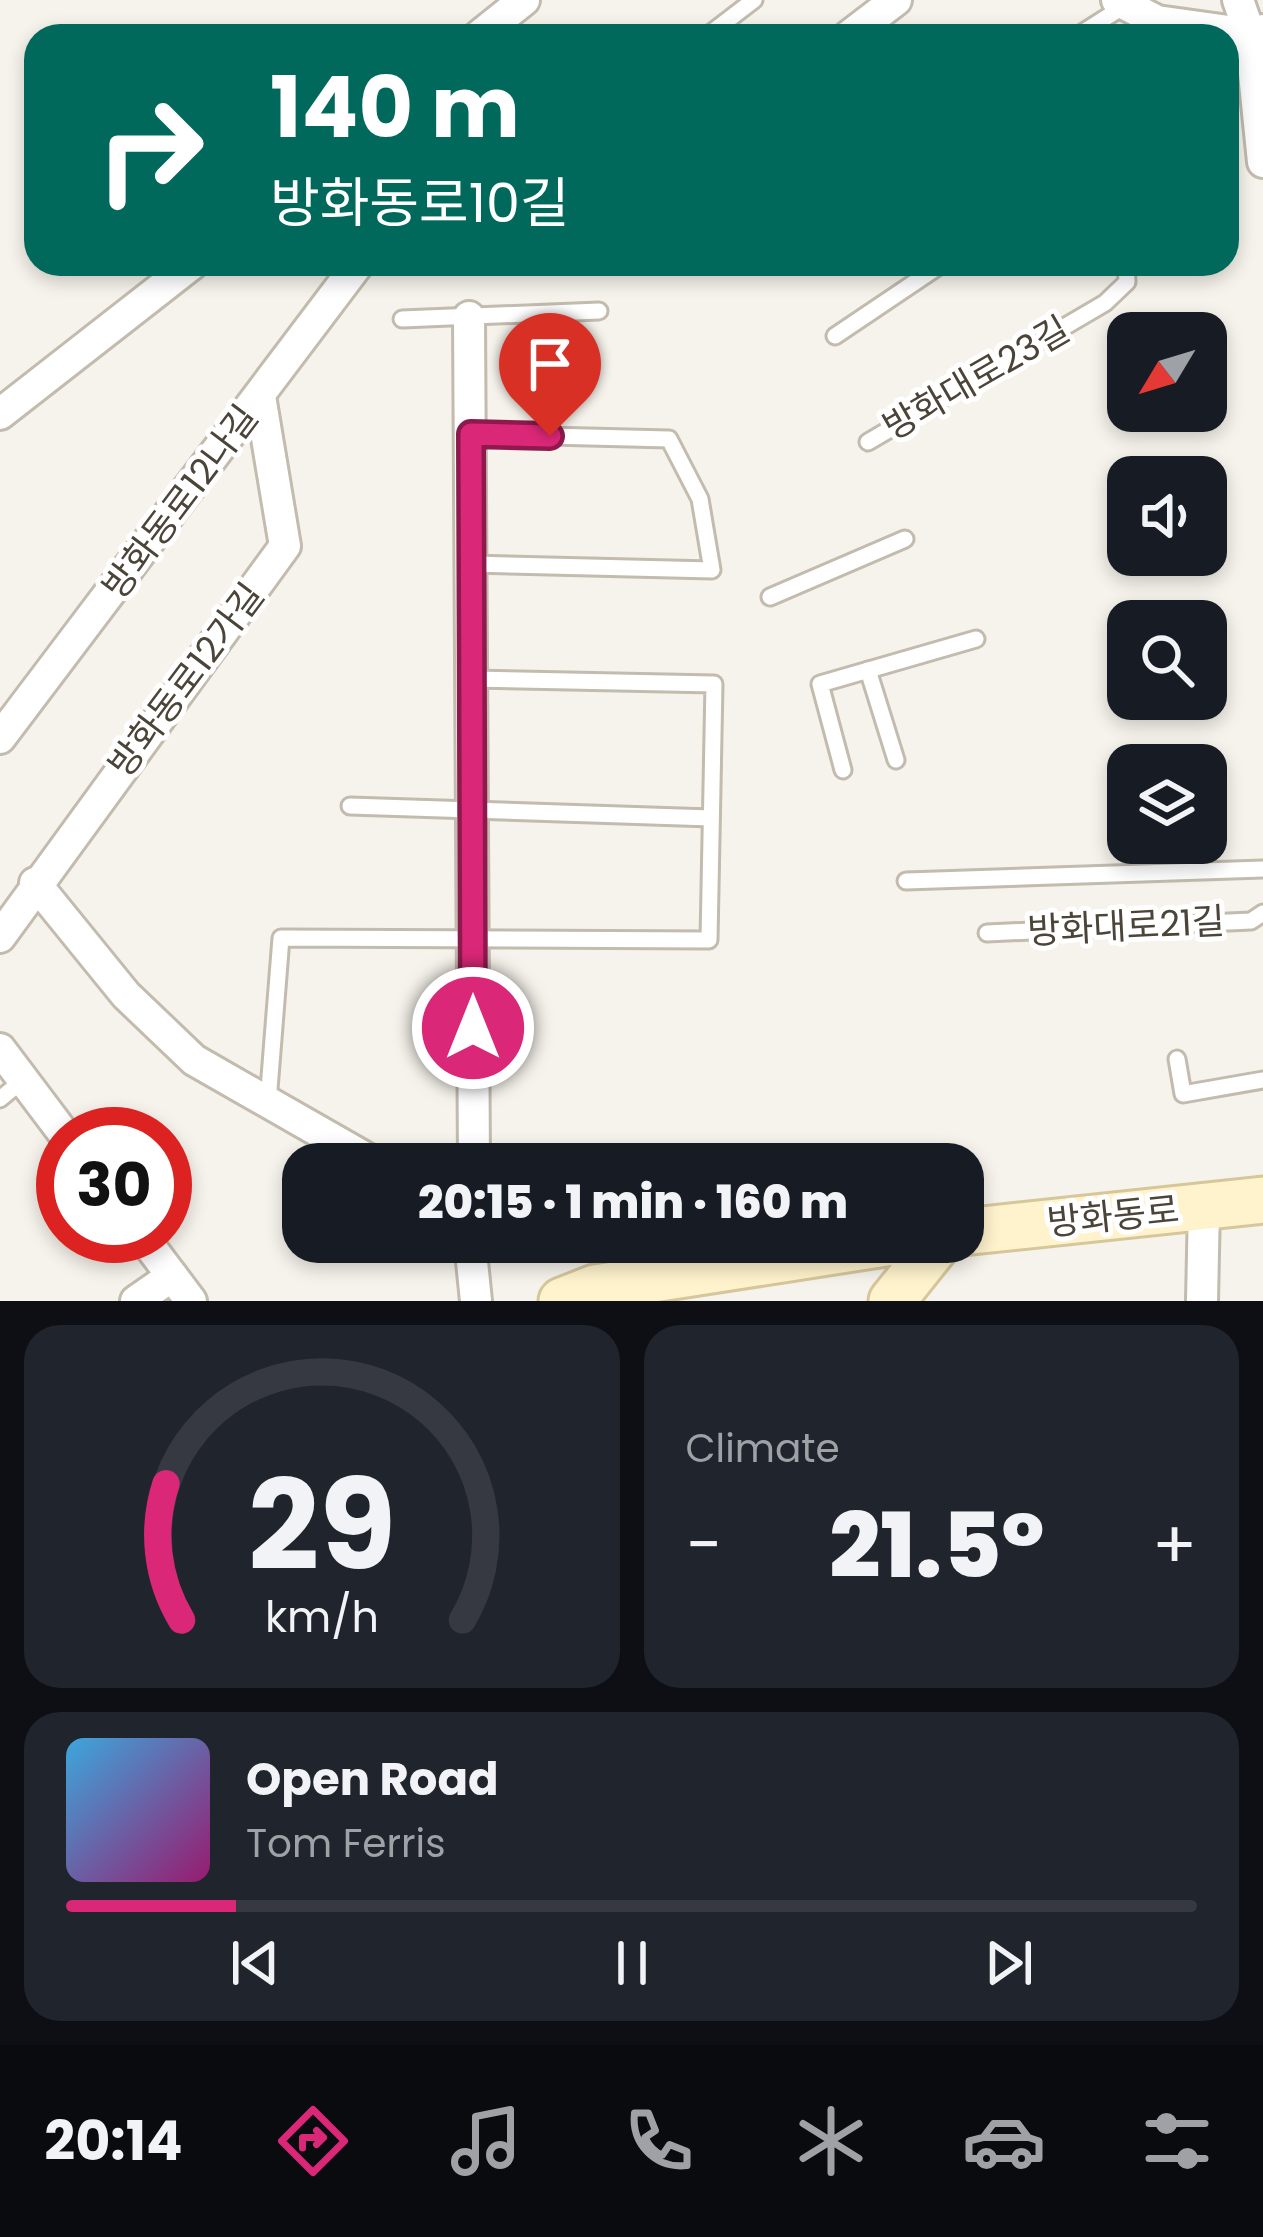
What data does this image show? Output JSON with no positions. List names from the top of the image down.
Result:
{
  "streets": {
    "main road": ["방화동로"],
    "street": ["방화동로12나길", "방화동로12가길"],
    "lane": ["방화대로23길", "방화대로21길"]
  },
  "crossings": [
    ["방화동로12나길", "방화동로12가길"]
  ],
  "north": "bottom left",
  "page": {
    "turn": ["140 m", "방화동로10길"],
    "limit": "30",
    "trip": "20:15 · 1 min · 160 m",
    "tile": "Climate",
    "heat": ["−", "21.5°", "+"],
    "song": ["Open Road", "Tom Ferris"],
    "tabs": "20:14",
    "gauge": ["29", "km/h"]
  }
}
